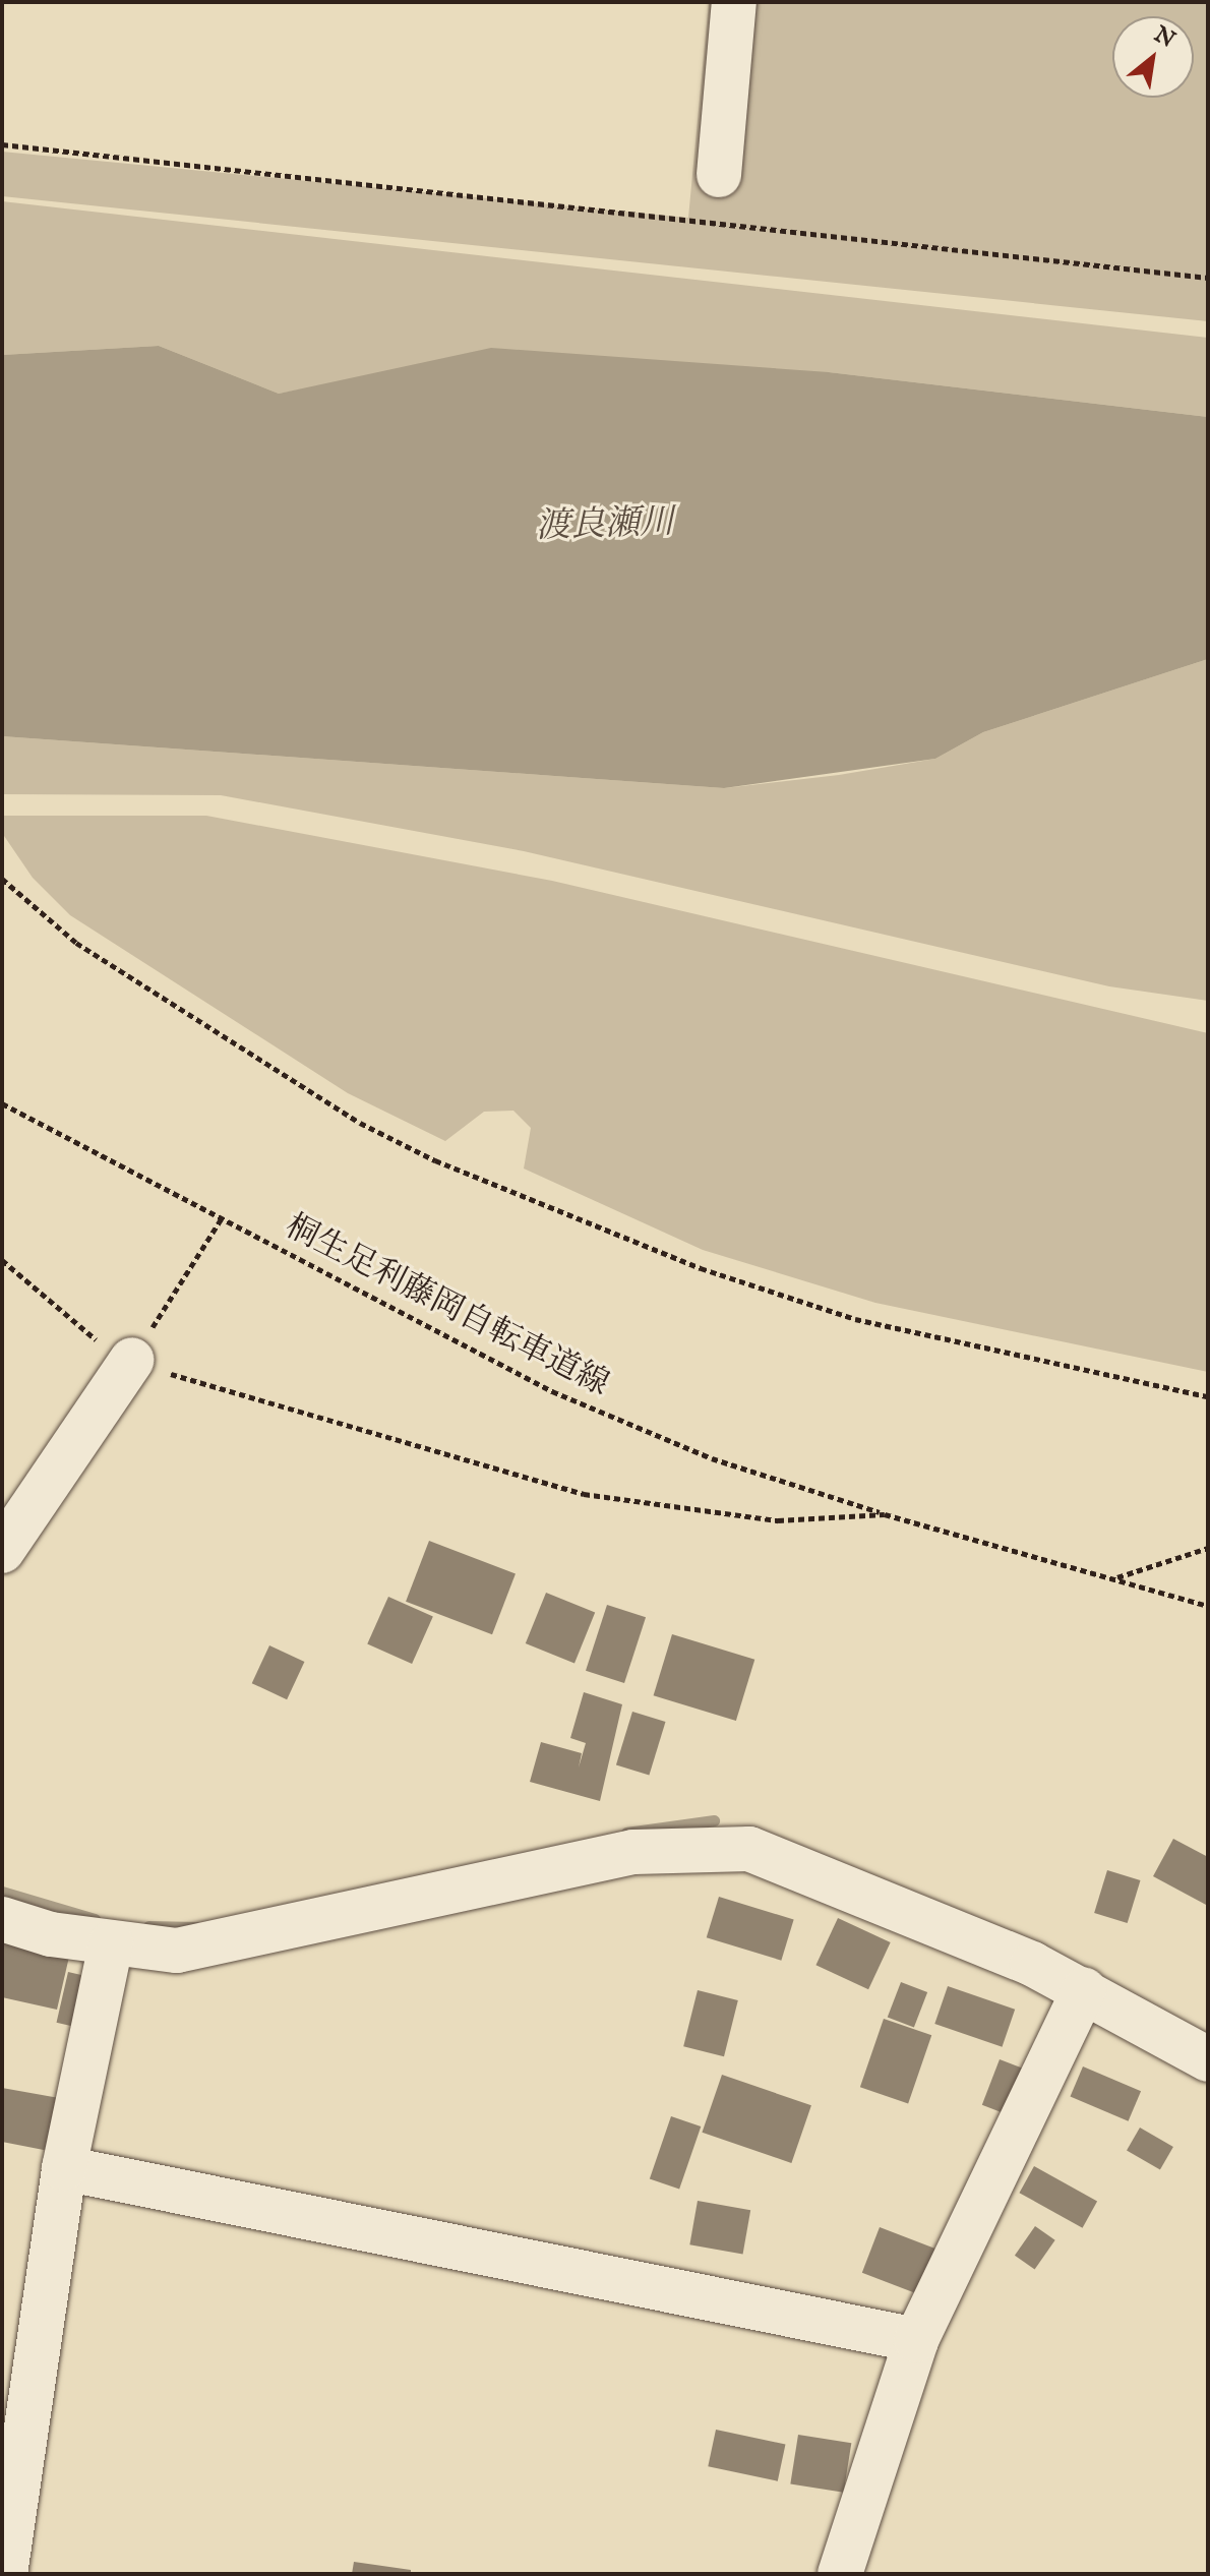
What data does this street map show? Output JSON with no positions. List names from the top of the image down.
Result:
{
  "streets": {
    "path": ["桐生足利藤岡自転車道線"]
  },
  "water": ["渡良瀬川"],
  "north": "top right"
}
